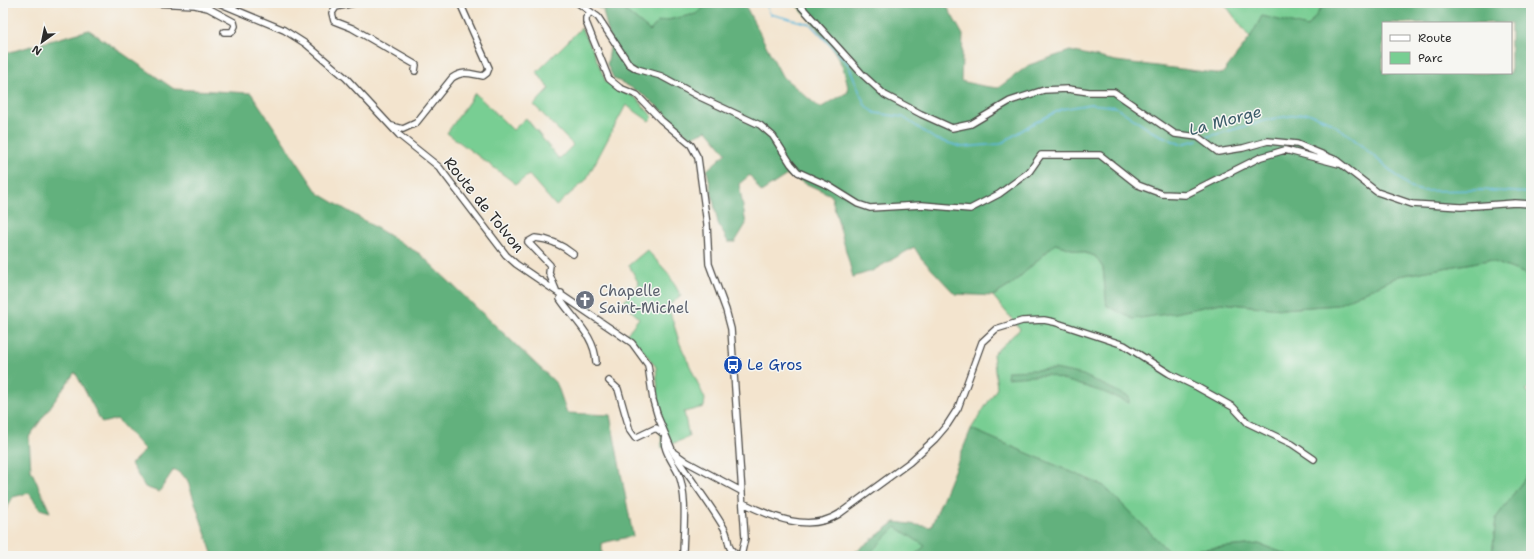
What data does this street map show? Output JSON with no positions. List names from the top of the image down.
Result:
{
  "streets": {
    "street": ["Route de Tolvon"]
  },
  "water": ["La Morge"],
  "places": {
    "church": ["Chapelle Saint-Michel"],
    "bus stop": ["Le Gros"]
  },
  "legend": ["Route", "Parc"],
  "north": "bottom left"
}
